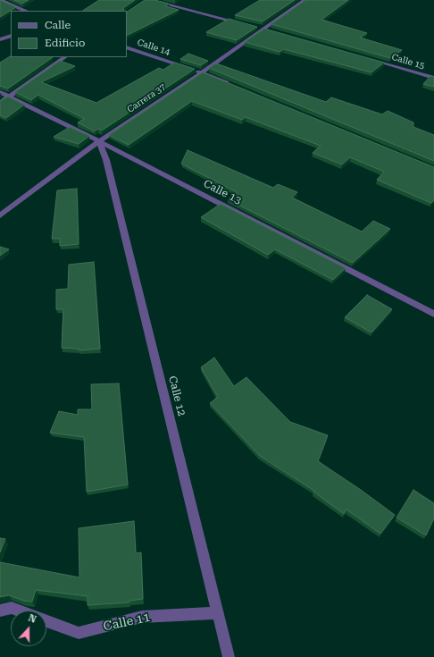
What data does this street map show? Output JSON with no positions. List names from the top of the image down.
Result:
{
  "streets": {
    "street": [
      "Calle 14",
      "Calle 15",
      "Carrera 37",
      "Calle 13",
      "Calle 12",
      "Calle 11"
    ]
  },
  "crossings": [
    ["Calle 14", "Carrera 37"],
    ["Carrera 37", "Calle 13"],
    ["Carrera 37", "Calle 12"],
    ["Calle 13", "Calle 12"],
    ["Calle 12", "Calle 11"]
  ],
  "legend": ["Calle", "Edificio"],
  "north": "top"
}
